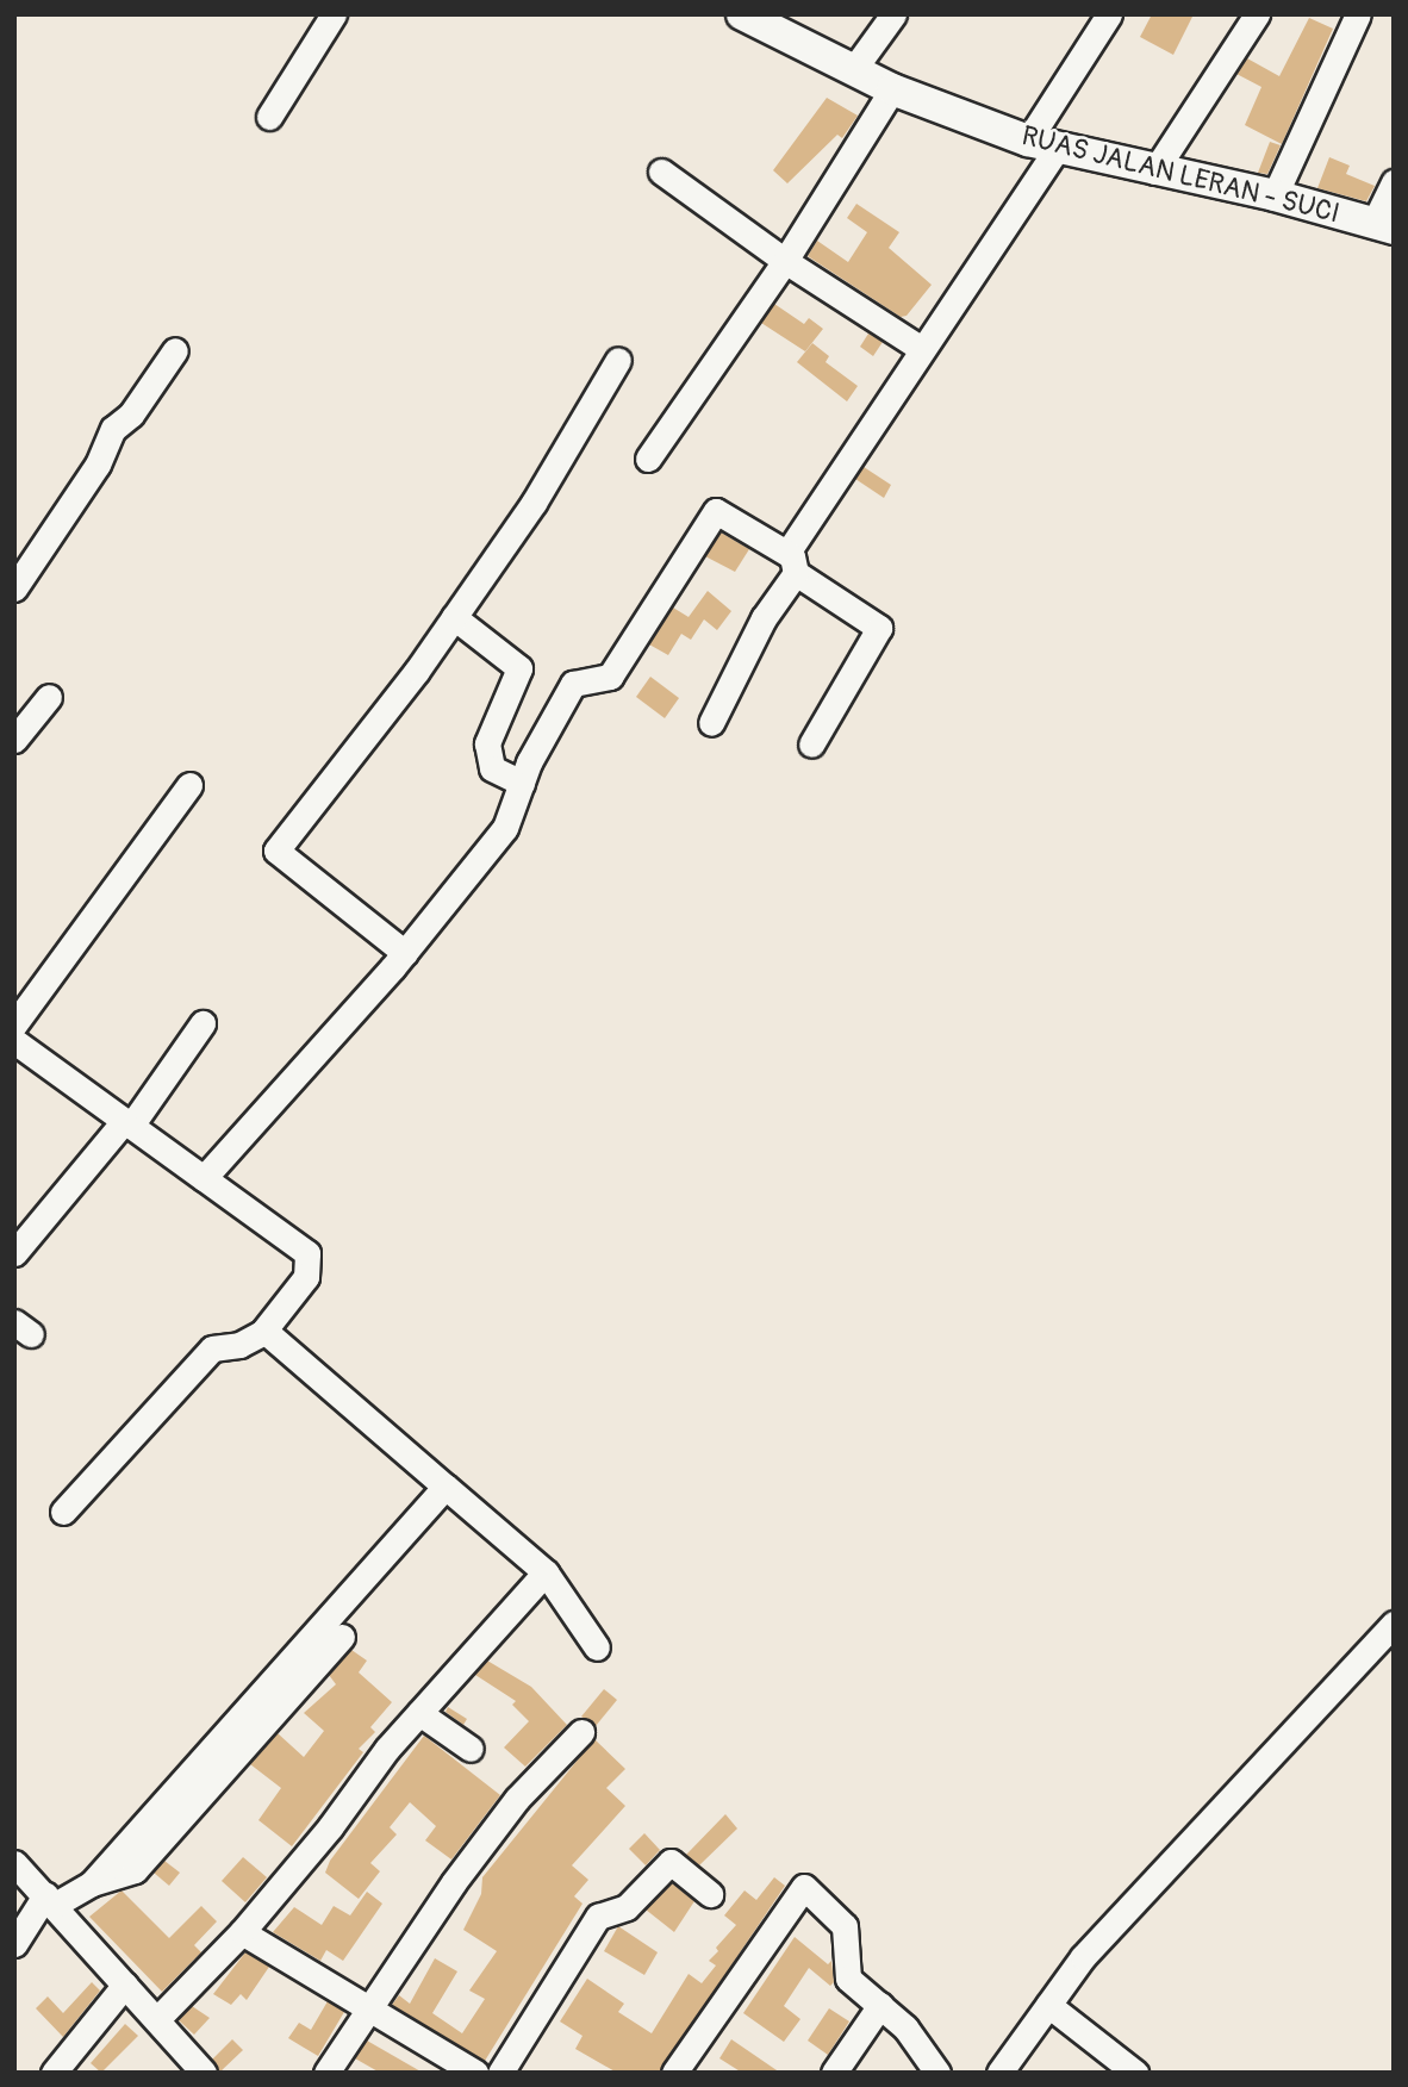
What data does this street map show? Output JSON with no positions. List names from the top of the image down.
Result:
{
  "streets": {
    "main road": ["RUAS JALAN LERAN - SUCI"]
  }
}
